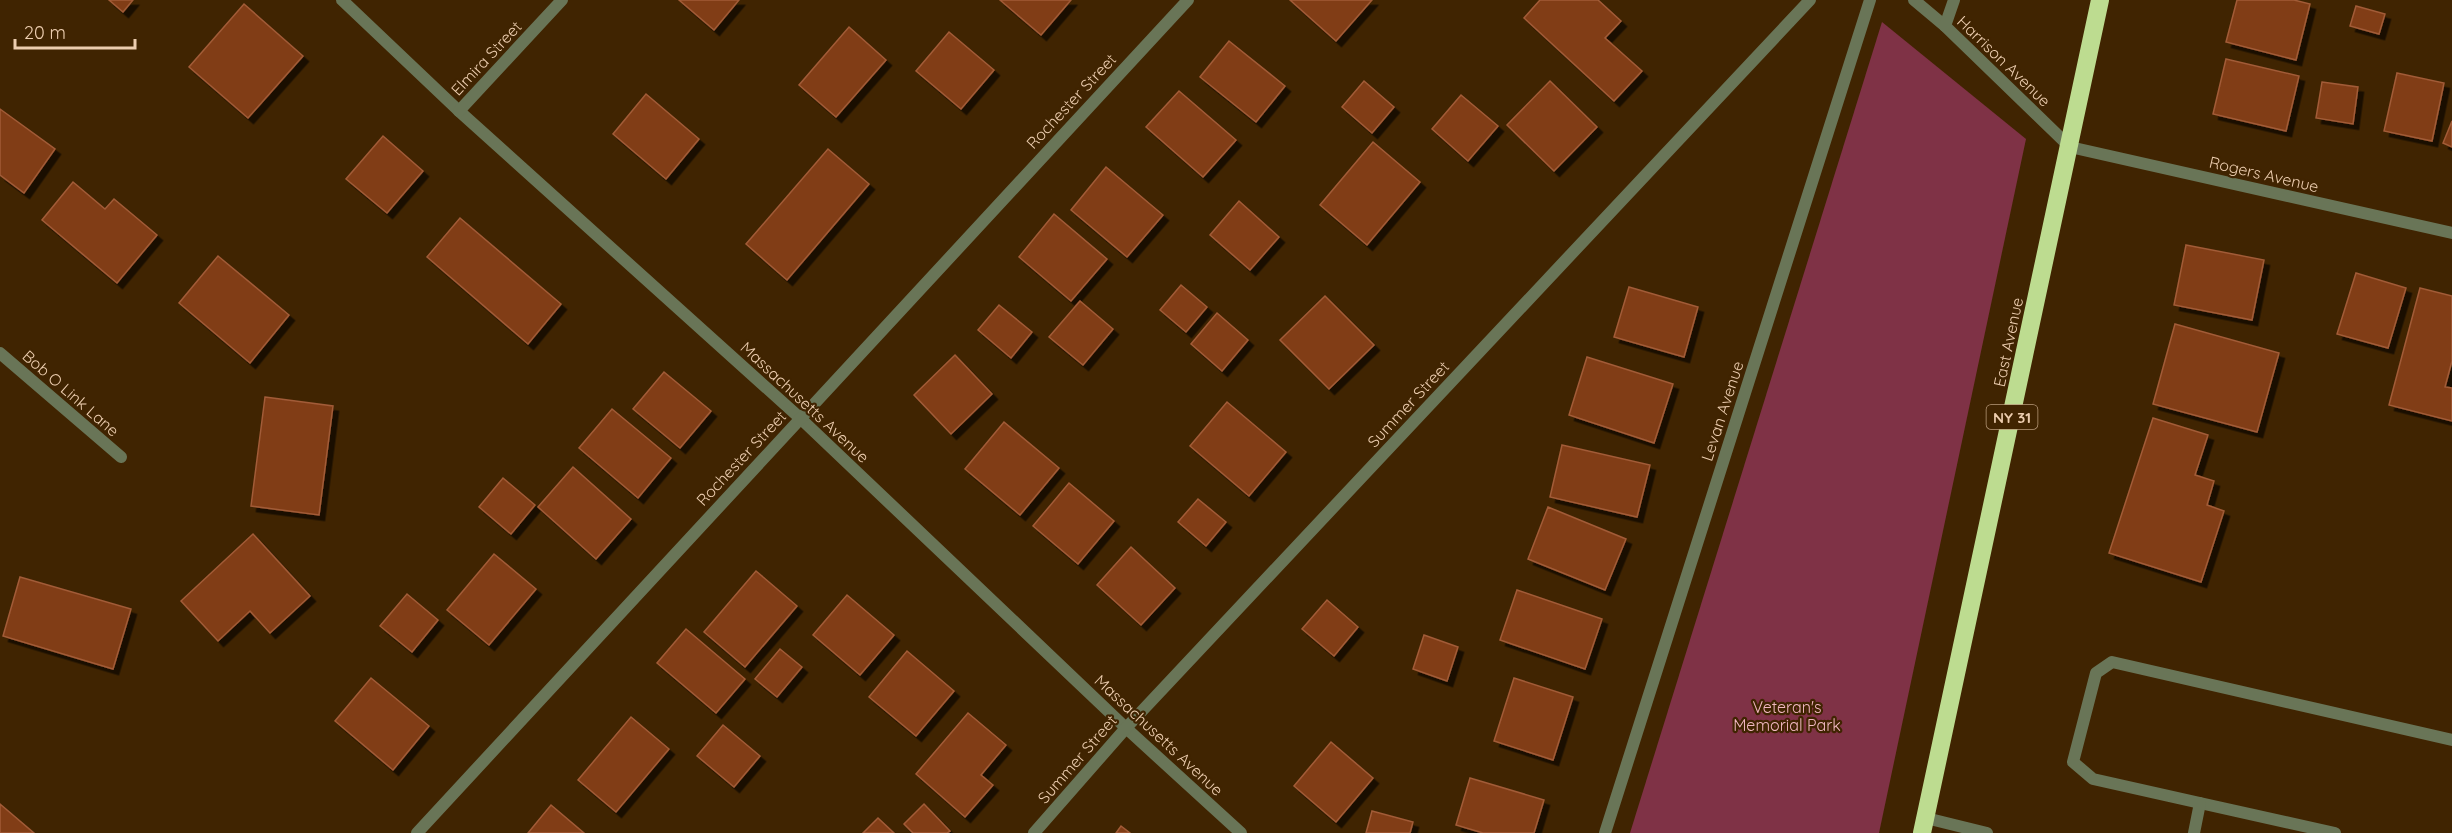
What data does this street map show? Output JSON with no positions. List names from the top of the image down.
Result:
{
  "streets": {
    "highway": ["East Avenue", "NY 31"],
    "street": [
      "Elmira Street",
      "Harrison Avenue",
      "Rochester Street",
      "Rogers Avenue",
      "Bob O Link Lane",
      "Massachusetts Avenue",
      "Summer Street",
      "Levan Avenue"
    ]
  },
  "crossings": [
    ["Elmira Street", "Massachusetts Avenue"],
    ["Harrison Avenue", "Rogers Avenue"],
    ["Harrison Avenue", "East Avenue"],
    ["Rochester Street", "Massachusetts Avenue"],
    ["Rogers Avenue", "East Avenue"],
    ["Massachusetts Avenue", "Summer Street"]
  ],
  "parks": ["Veteran's Memorial Park"],
  "scale_bar": "20 m"
}
